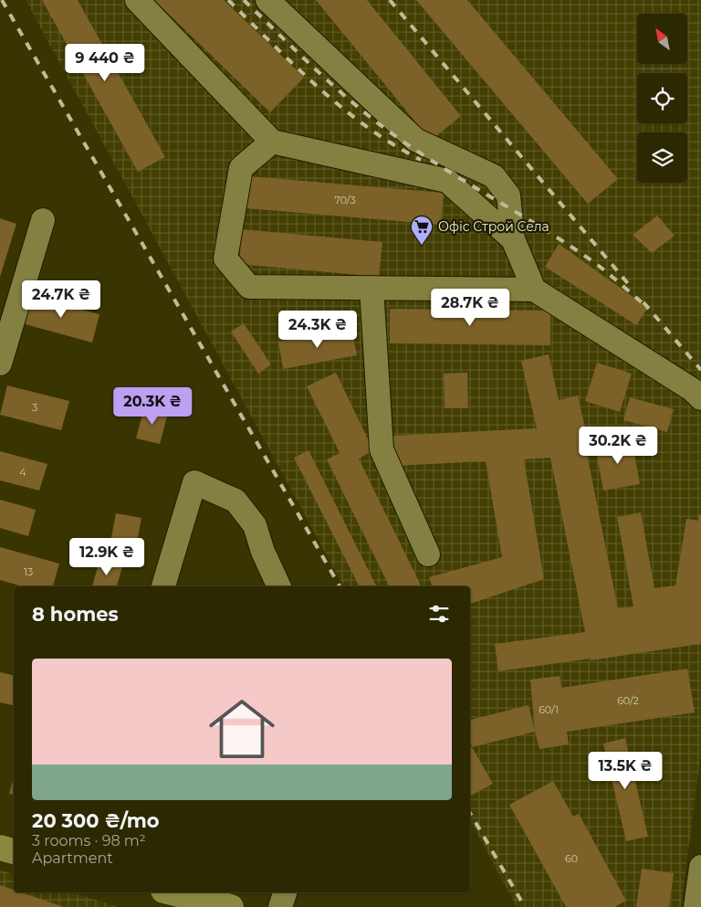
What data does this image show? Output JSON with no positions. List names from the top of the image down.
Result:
{
  "places": {
    "supermarket": ["Офіс Строй Села"]
  },
  "house_numbers": [
    "70/3",
    "3",
    "4",
    "13",
    "60/2",
    "60/1",
    "60"
  ],
  "north": "top left",
  "page": {
    "price": [
      "9 440 ₴",
      "24.7K ₴",
      "28.7K ₴",
      "24.3K ₴",
      "20.3K ₴",
      "30.2K ₴",
      "12.9K ₴",
      "13.5K ₴"
    ],
    "heading": "8 homes",
    "list": [
      {
        "name": "20 300 ₴/mo",
        "note": "3 rooms · 98 m² · Apartment"
      }
    ]
  }
}
